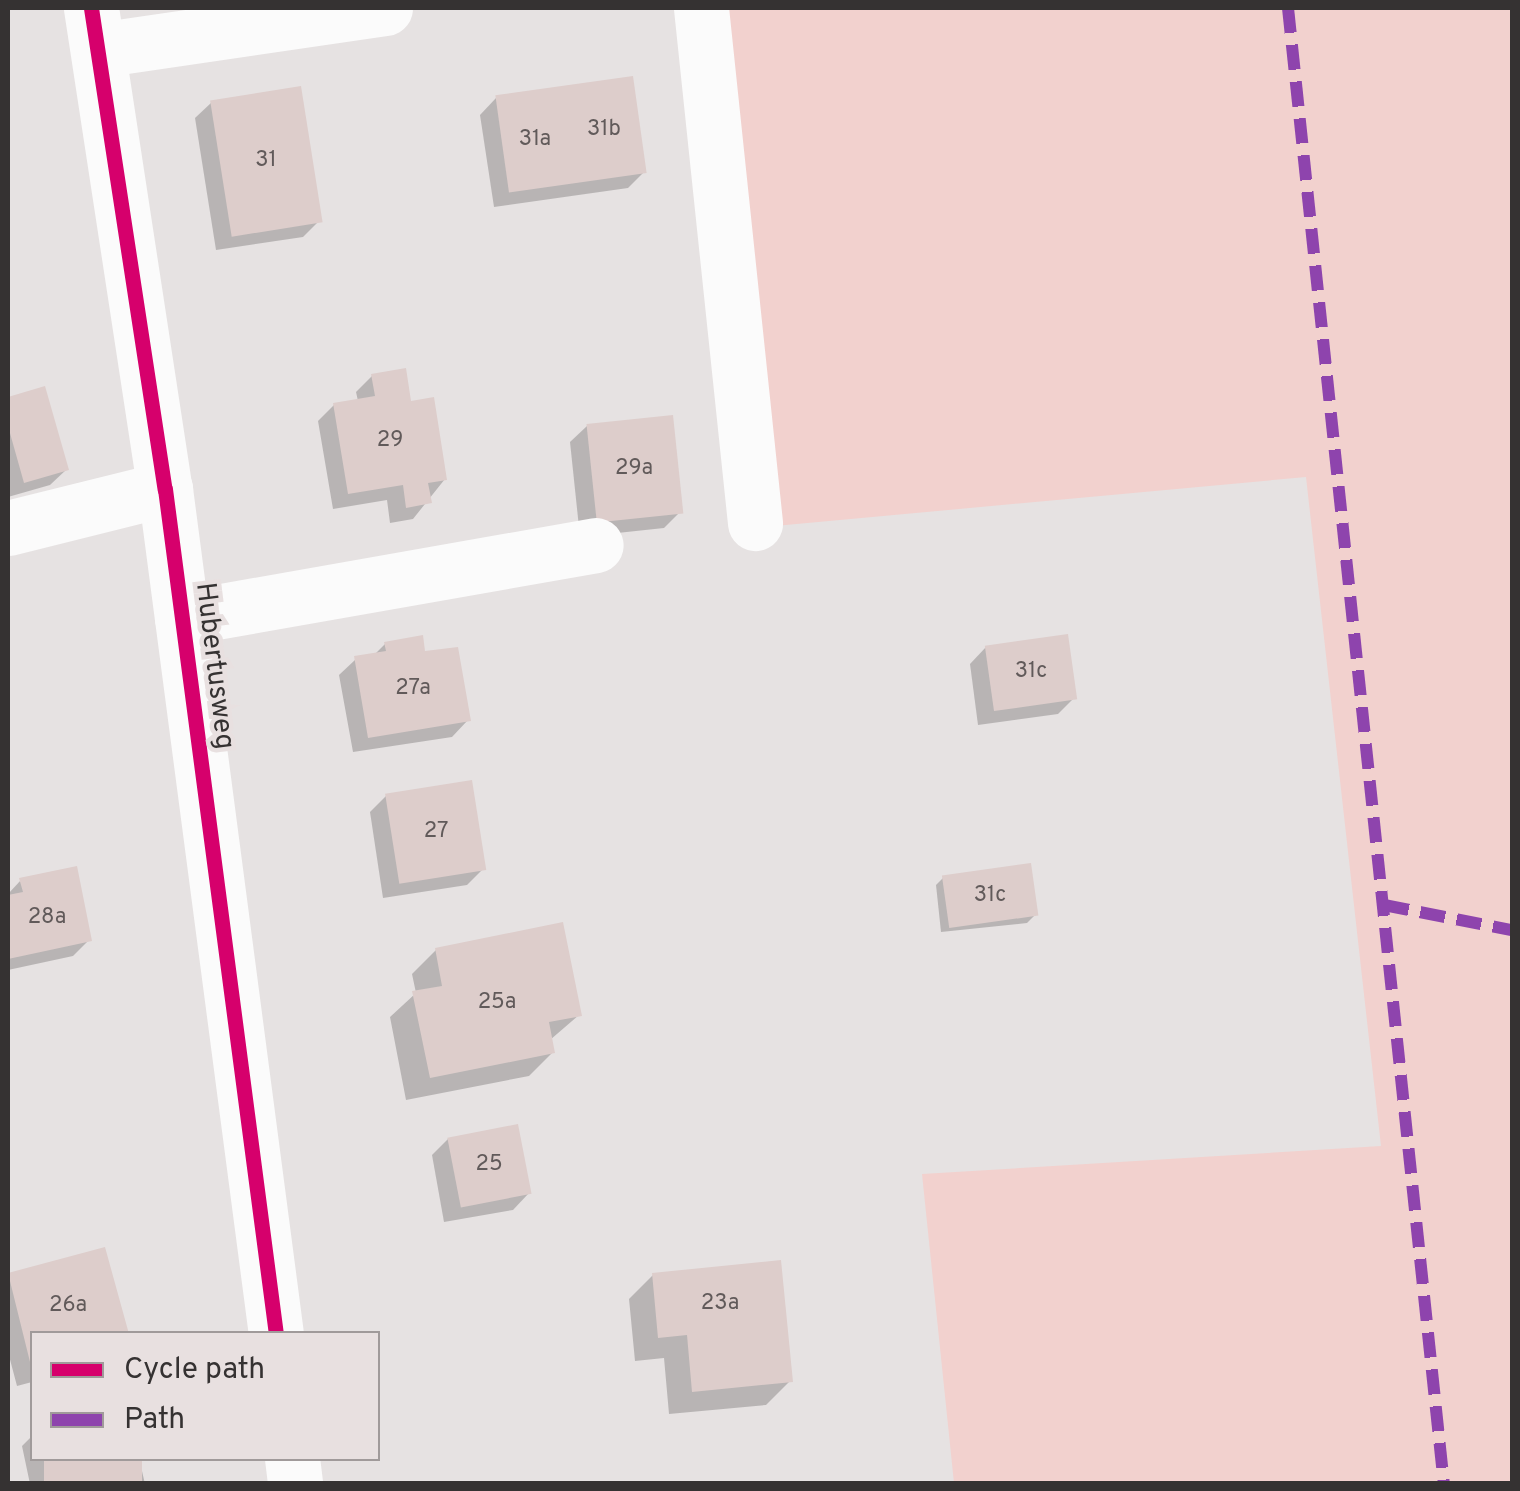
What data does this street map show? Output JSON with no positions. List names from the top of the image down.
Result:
{
  "streets": {
    "street": ["Hubertusweg"]
  },
  "house_numbers": [
    "31b",
    "31a",
    "31",
    "29",
    "29a",
    "31c",
    "27a",
    "27",
    "31c",
    "28a",
    "25a",
    "25",
    "23a",
    "26a"
  ],
  "legend": ["Cycle path", "Path"]
}
